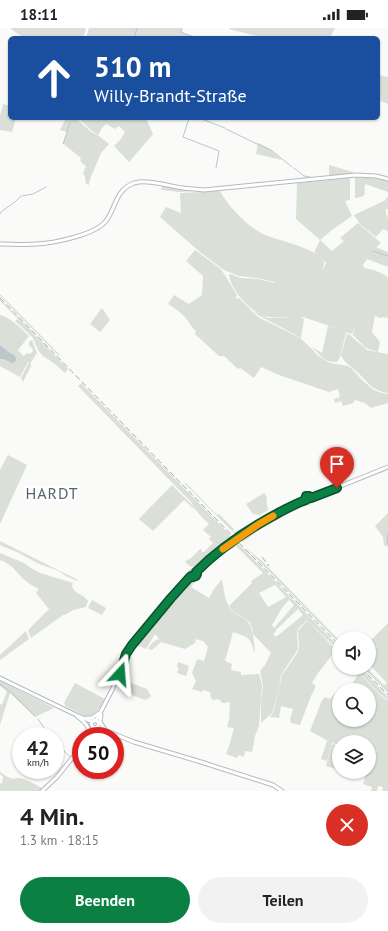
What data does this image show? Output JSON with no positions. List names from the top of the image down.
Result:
{
  "districts": ["HARDT"],
  "page": {
    "status": "18:11",
    "turn": ["510 m", "Willy-Brandt-Straße"],
    "speed": "42 km/h",
    "limit": "50",
    "heading": ["4 Min.", "1.3 km · 18:15"],
    "buttons": ["Beenden", "Teilen"]
  }
}
